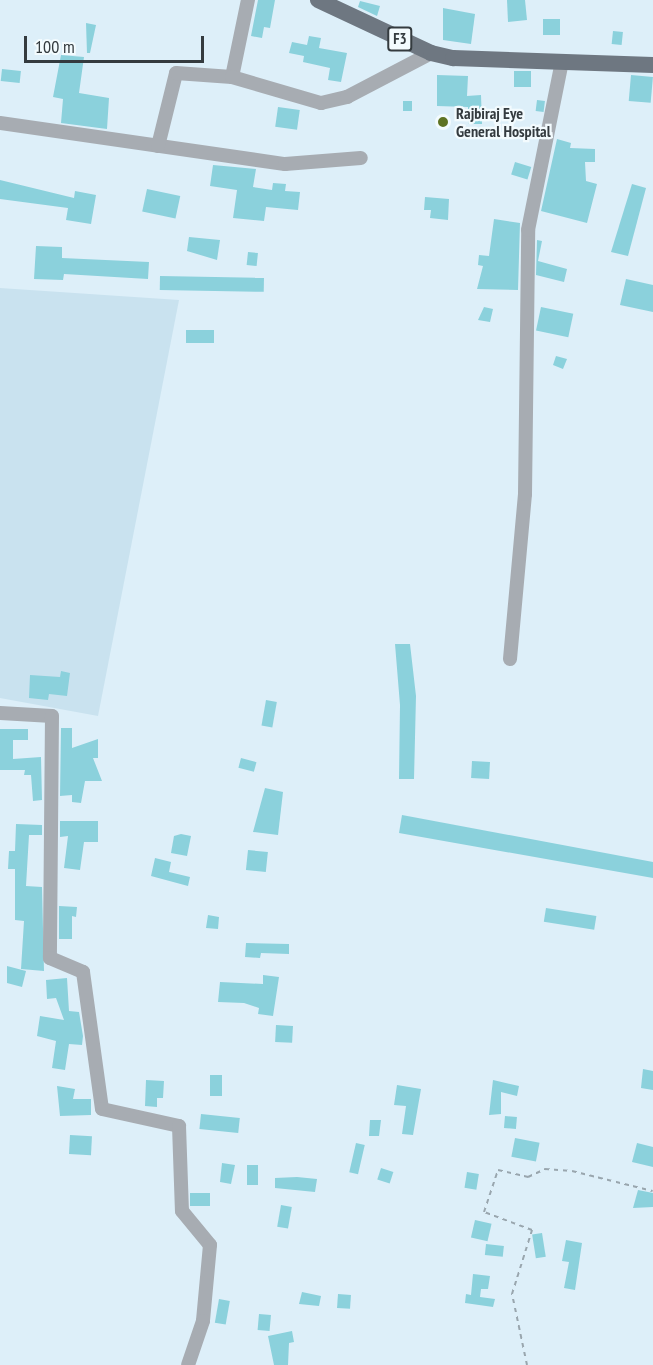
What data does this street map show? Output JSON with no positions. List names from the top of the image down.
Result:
{
  "streets": {
    "main road": ["F3"]
  },
  "places": ["Rajbiraj Eye General Hospital"],
  "scale_bar": "100 m"
}
